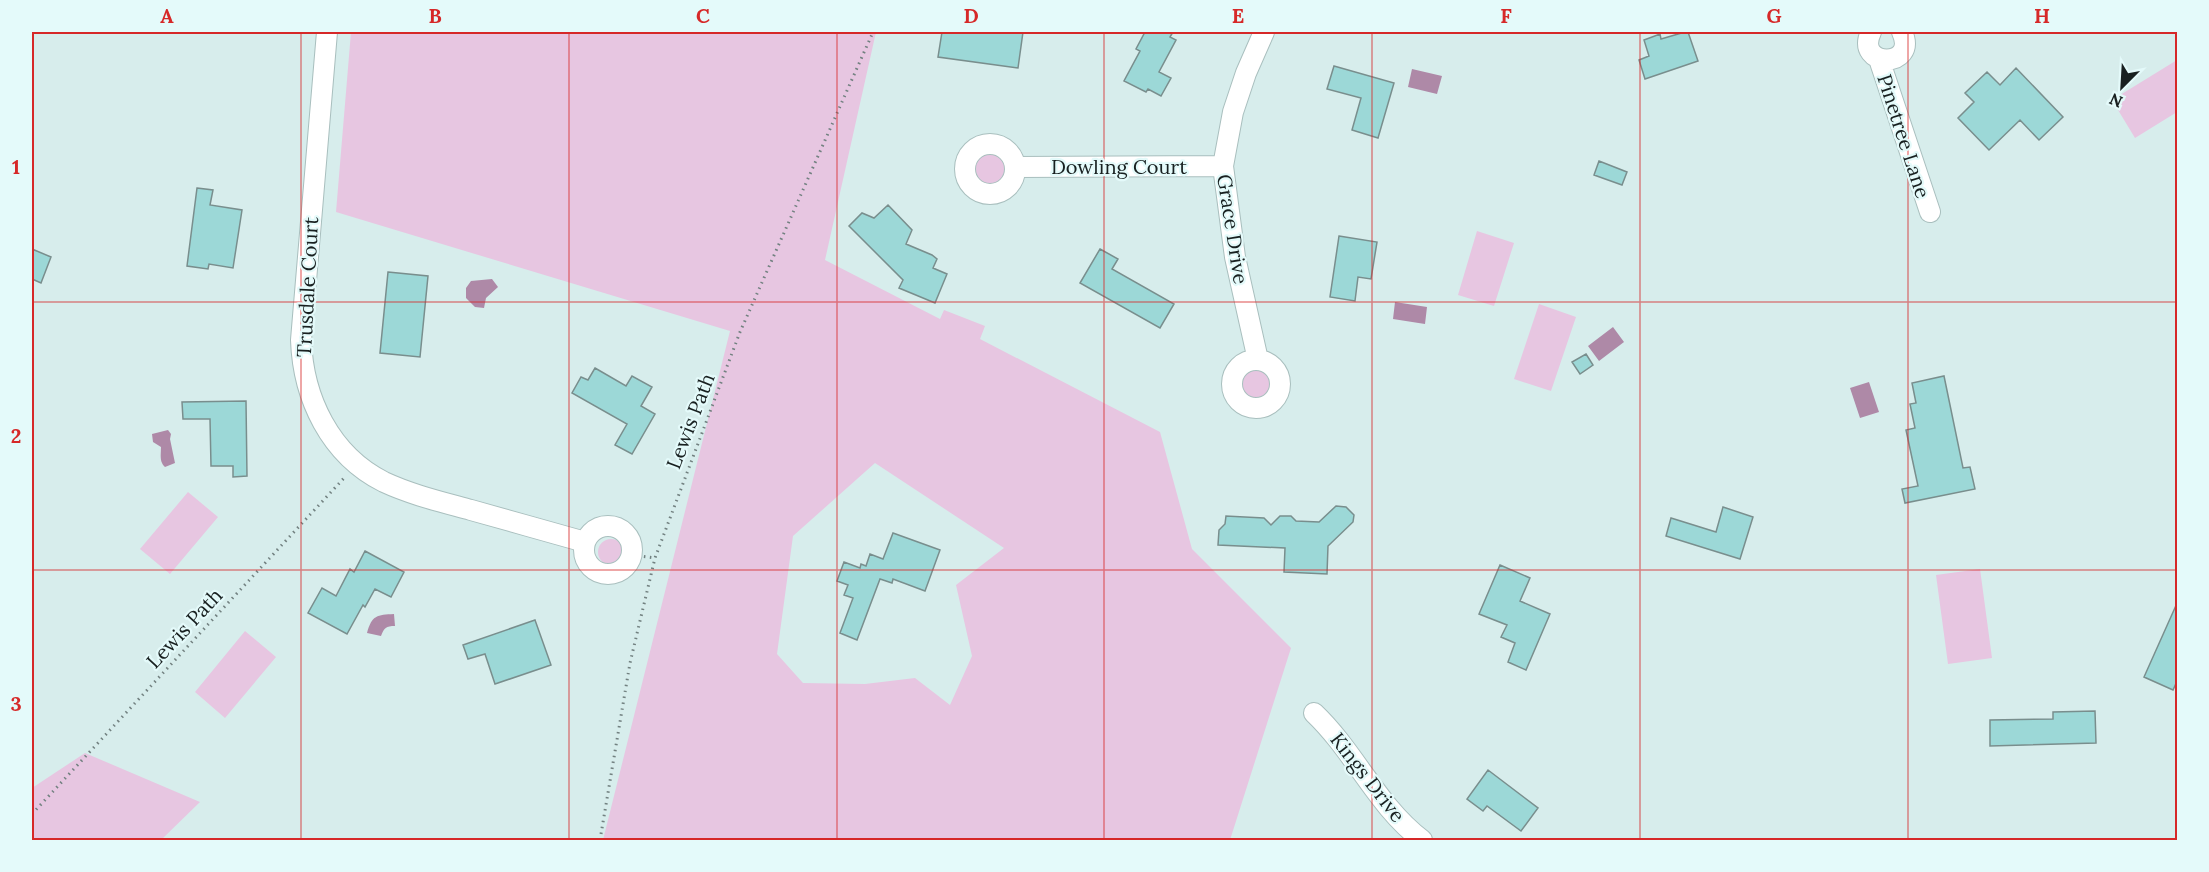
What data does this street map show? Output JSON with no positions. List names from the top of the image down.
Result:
{
  "streets": {
    "street": [
      "Pinetree Lane",
      "Dowling Court",
      "Grace Drive",
      "Trusdale Court",
      "Kings Drive"
    ],
    "path": ["Lewis Path"]
  },
  "crossings": [
    ["Dowling Court", "Grace Drive"],
    ["Trusdale Court", "Lewis Path"]
  ],
  "north": "bottom left",
  "grid": {
    "columns": [
      "A",
      "B",
      "C",
      "D",
      "E",
      "F",
      "G",
      "H"
    ],
    "rows": ["1", "2", "3"]
  }
}
